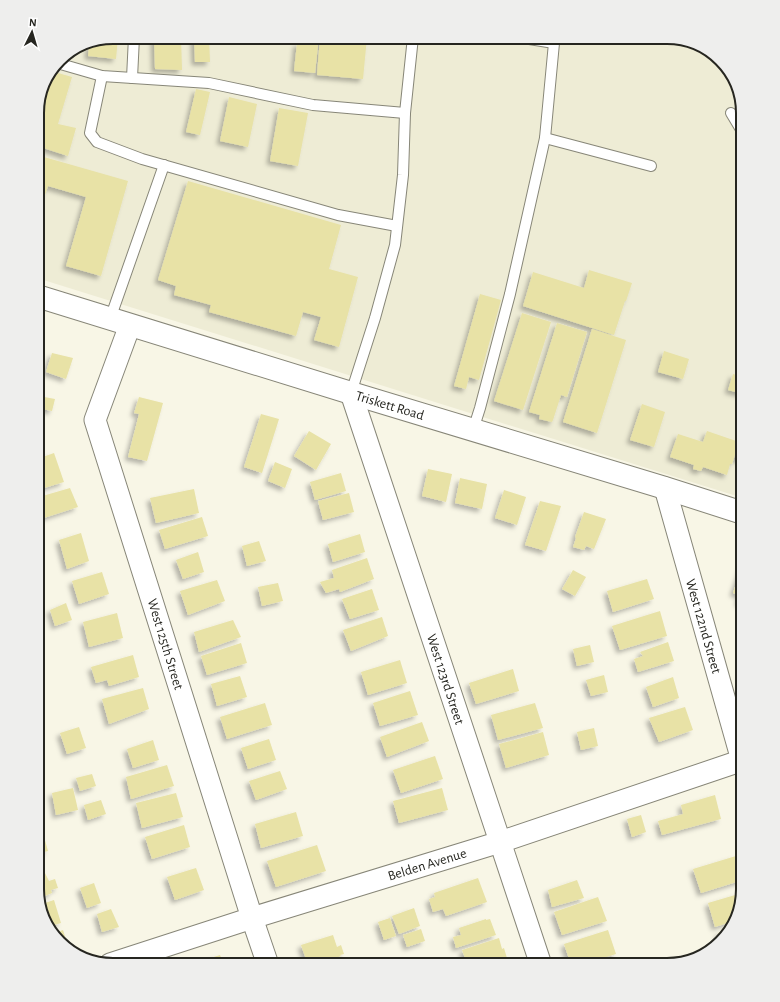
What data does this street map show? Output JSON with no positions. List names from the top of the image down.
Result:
{
  "streets": {
    "street": [
      "Triskett Road",
      "West 122nd Street",
      "West 125th Street",
      "West 123rd Street",
      "Belden Avenue"
    ]
  },
  "crossings": [
    ["Triskett Road", "West 122nd Street"],
    ["Triskett Road", "West 125th Street"],
    ["Triskett Road", "West 123rd Street"],
    ["West 125th Street", "Belden Avenue"],
    ["West 123rd Street", "Belden Avenue"]
  ],
  "north": "top"
}
